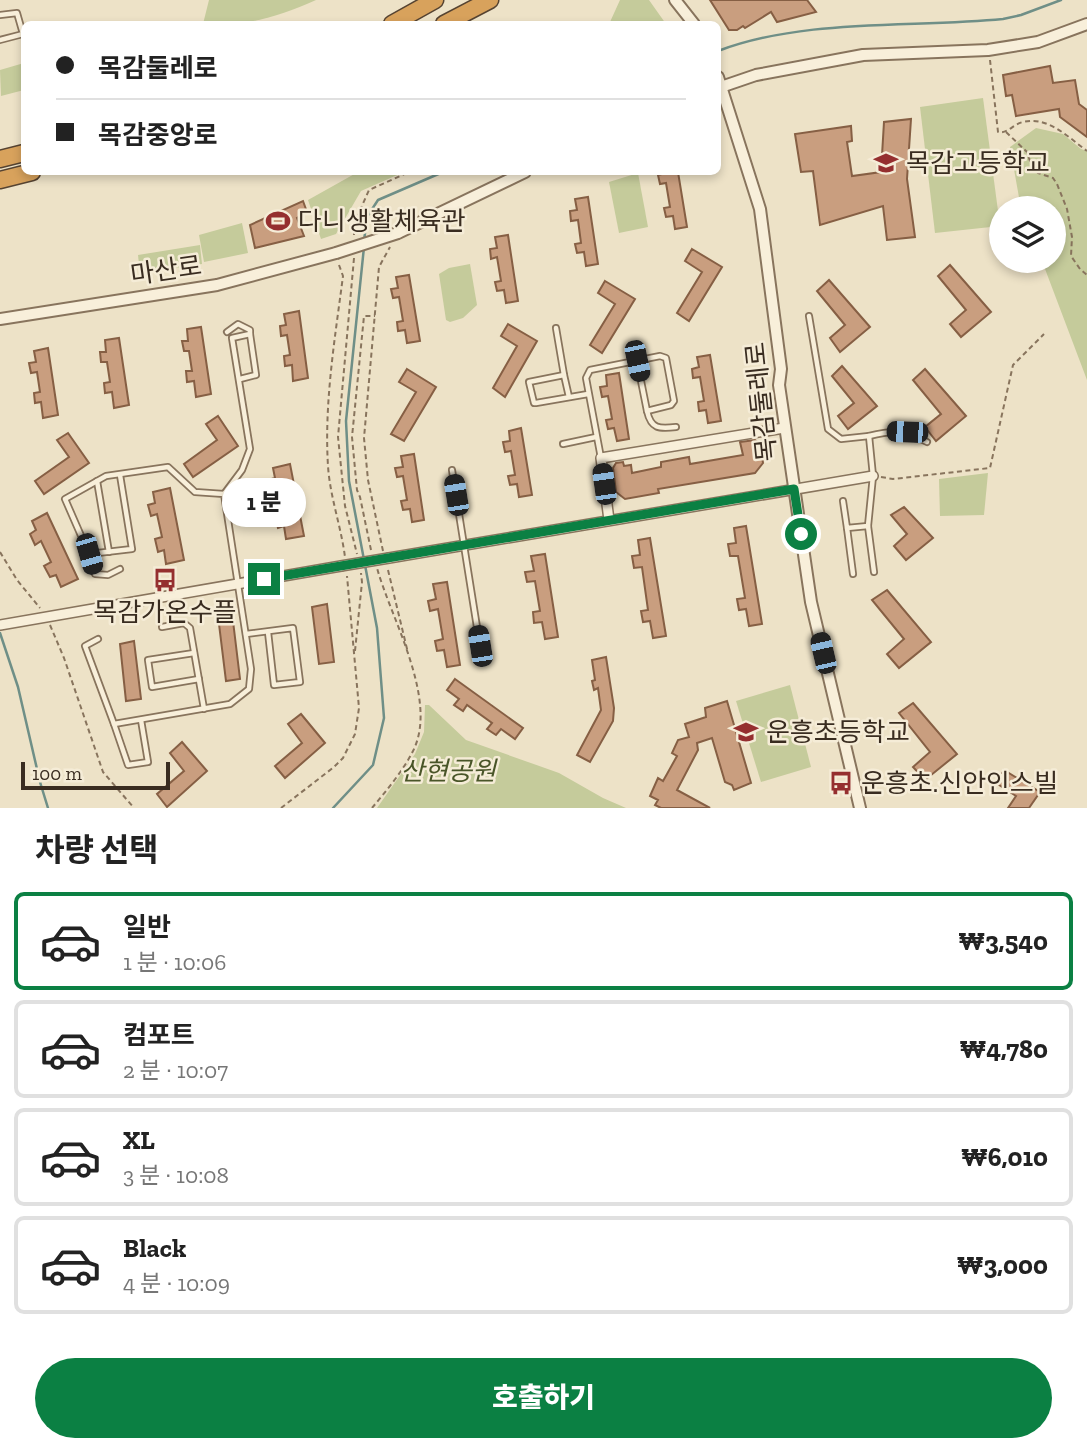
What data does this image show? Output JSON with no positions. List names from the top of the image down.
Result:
{
  "streets": {
    "street": ["마산로", "목감둘레로"]
  },
  "parks": ["산현공원"],
  "places": {
    "school or university": ["목감고등학교", "운흥초등학교"],
    "sports": ["다니생활체육관"],
    "bus stop": ["목감가온수플", "운흥초.신안인스빌"]
  },
  "scale_bar": "100 m",
  "page": {
    "banner": ["목감둘레로", "목감중앙로"],
    "bubble": "1 분",
    "scale": "100 m",
    "heading": "차량 선택",
    "list": [
      {
        "name": "일반",
        "note": "1 분 · 10:06",
        "value": "₩3,540"
      },
      {
        "name": "컴포트",
        "note": "2 분 · 10:07",
        "value": "₩4,780"
      },
      {
        "name": "XL",
        "note": "3 분 · 10:08",
        "value": "₩6,010"
      },
      {
        "name": "Black",
        "note": "4 분 · 10:09",
        "value": "₩3,000"
      }
    ],
    "buttons": "호출하기"
  }
}
